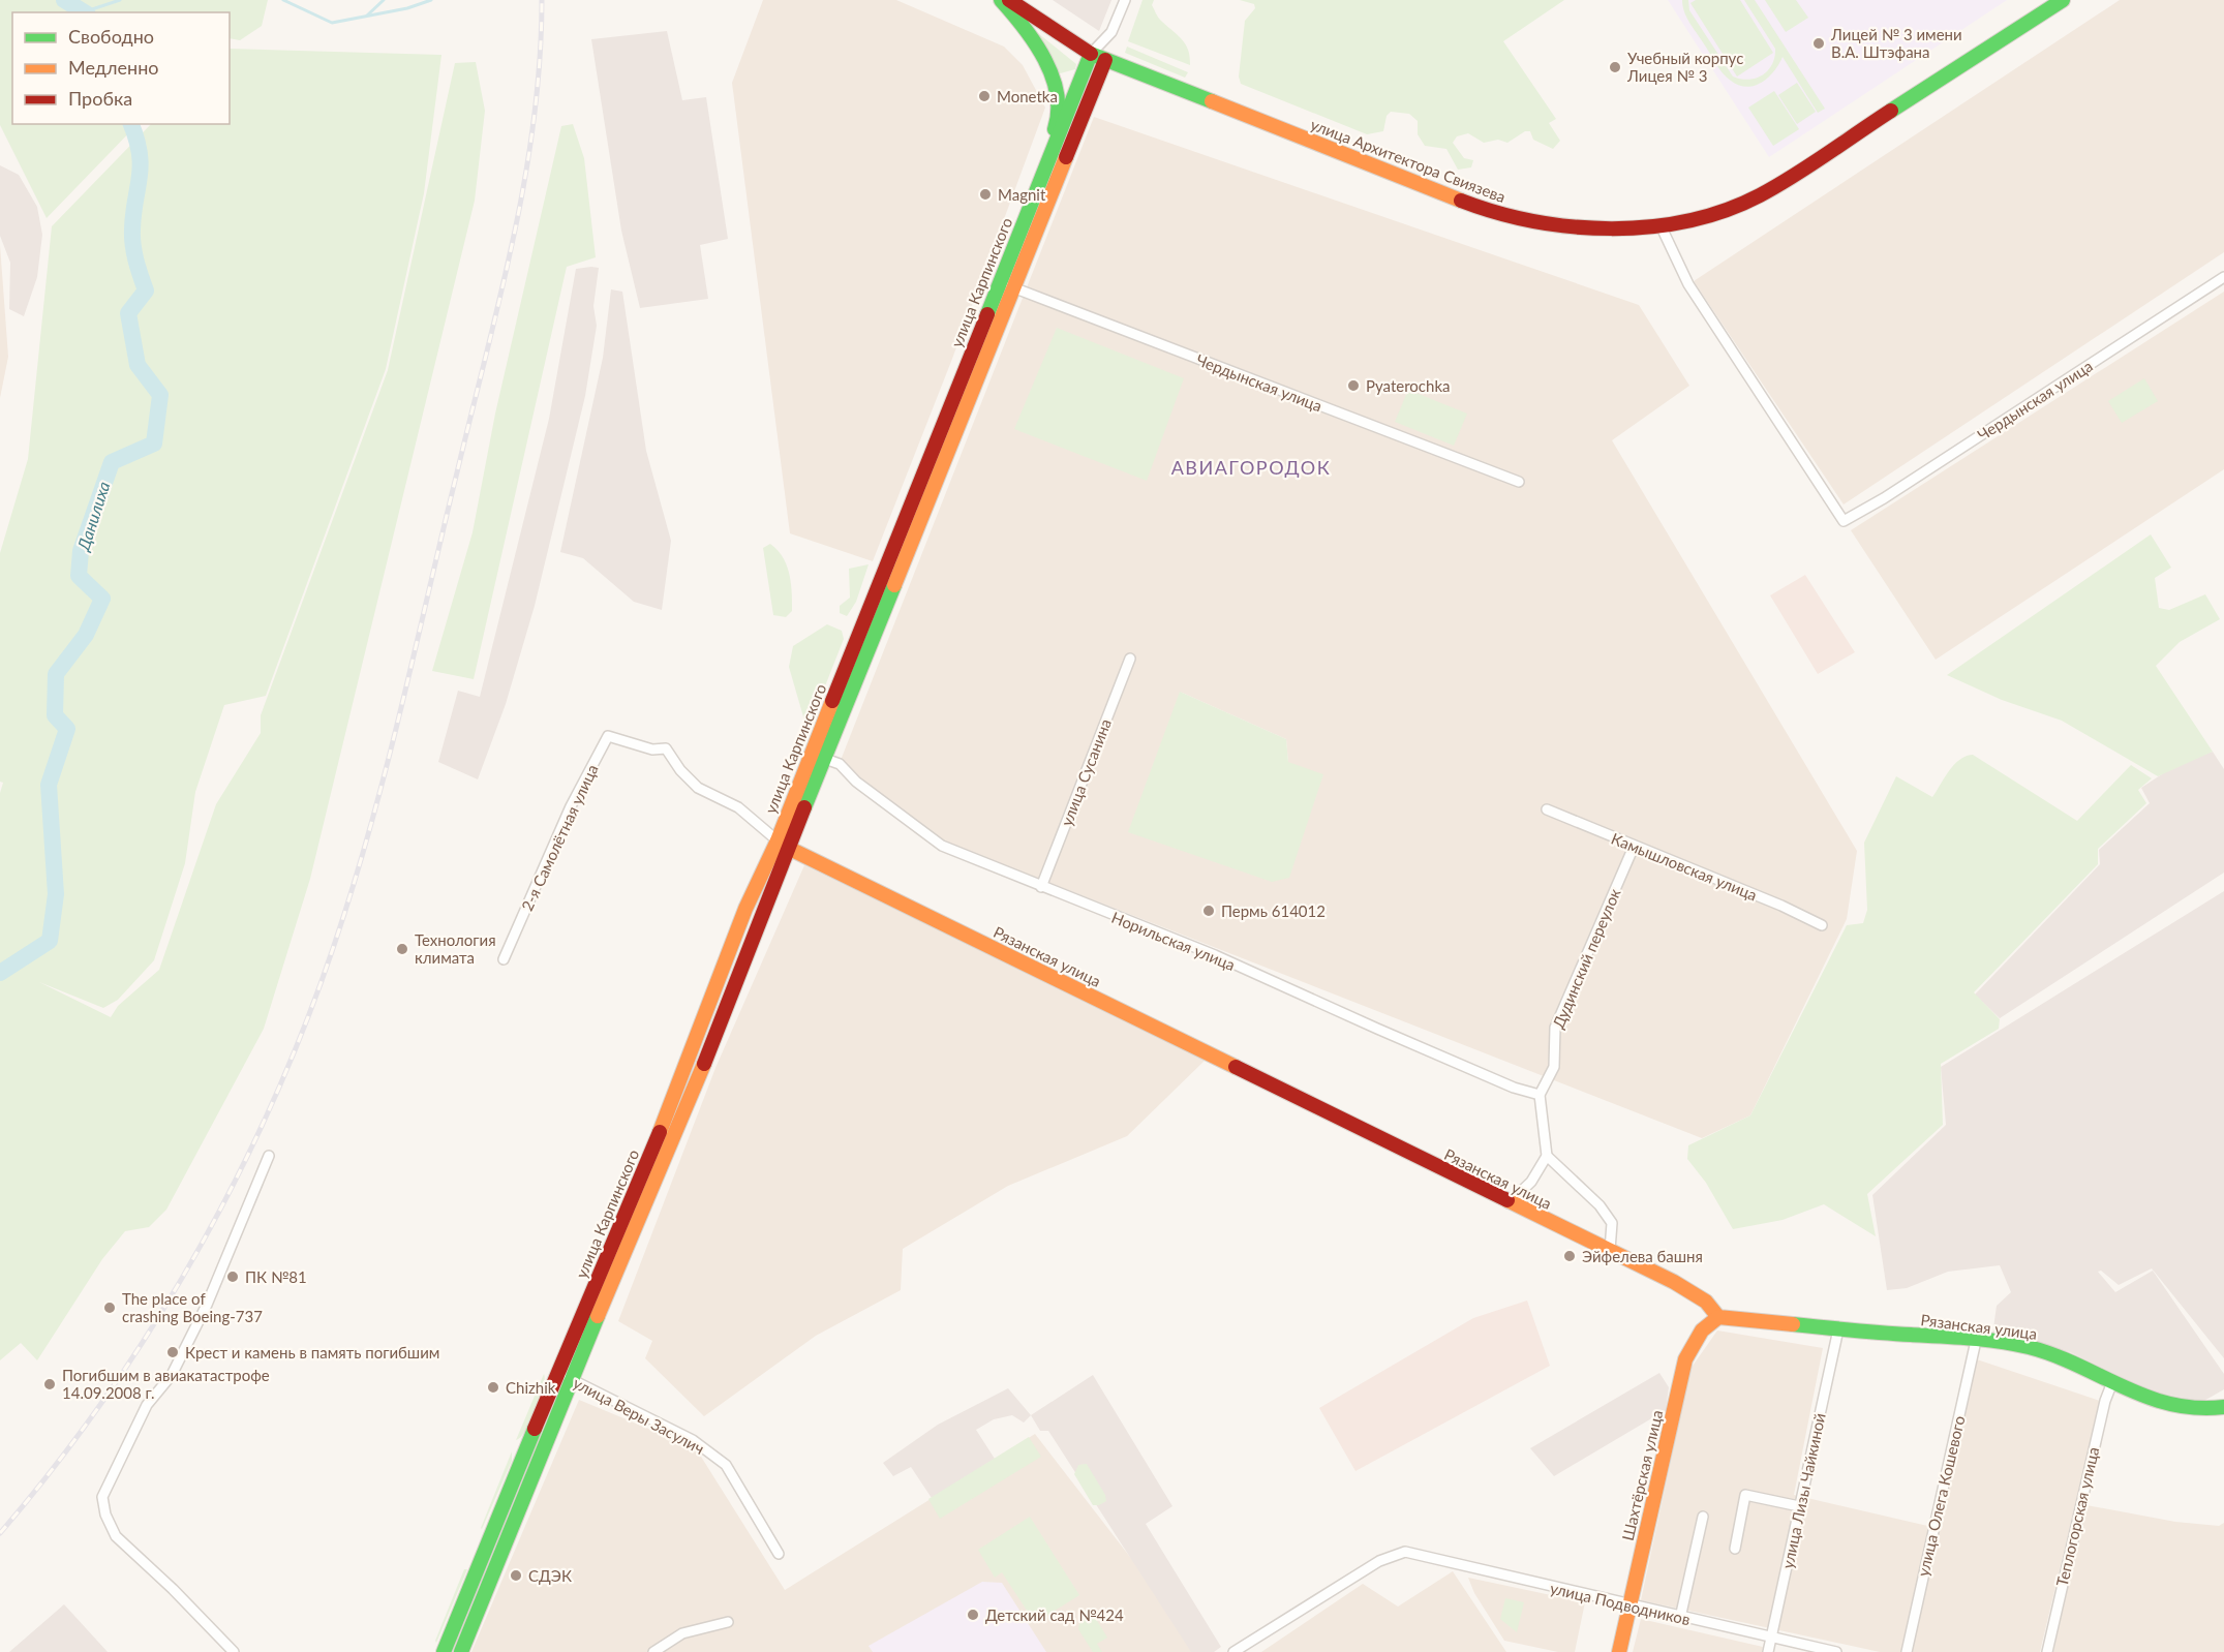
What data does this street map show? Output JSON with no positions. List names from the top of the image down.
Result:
{
  "streets": {
    "main road": [
      "улица Архитектора Свиязева",
      "улица Карпинского",
      "Рязанская улица",
      "Шахтёрская улица"
    ],
    "street": [
      "Чердынская улица",
      "улица Сусанина",
      "2-я Самолётная улица",
      "Камышловская улица",
      "Норильская улица",
      "Дудинский переулок",
      "улица Веры Засулич",
      "улица Лизы Чайкиной",
      "улица Олега Кошевого",
      "Теплогорская улица",
      "улица Подводников"
    ]
  },
  "crossings": [
    ["улица Архитектора Свиязева", "улица Карпинского"],
    ["улица Архитектора Свиязева", "Чердынская улица"],
    ["улица Карпинского", "Чердынская улица"],
    ["улица Карпинского", "2-я Самолётная улица"],
    ["улица Карпинского", "Норильская улица"],
    ["улица Карпинского", "Рязанская улица"],
    ["улица Карпинского", "улица Веры Засулич"],
    ["улица Сусанина", "Норильская улица"],
    ["2-я Самолётная улица", "Рязанская улица"],
    ["Камышловская улица", "Дудинский переулок"],
    ["Норильская улица", "Дудинский переулок"],
    ["Рязанская улица", "Шахтёрская улица"],
    ["Рязанская улица", "улица Лизы Чайкиной"],
    ["Рязанская улица", "улица Олега Кошевого"],
    ["Рязанская улица", "Теплогорская улица"],
    ["Шахтёрская улица", "улица Подводников"],
    ["улица Лизы Чайкиной", "улица Подводников"]
  ],
  "districts": ["АВИАГОРОДОК"],
  "water": ["Данилиха"],
  "places": [
    "Лицей № 3 имени В.А. Штэфана",
    "Учебный корпус Лицея № 3",
    "Monetka",
    "Magnit",
    "Pyaterochka",
    "Пермь 614012",
    "Технология климата",
    "Эйфелева башня",
    "ПК №81",
    "The place of crashing Boeing-737",
    "Крест и камень в память погибшим",
    "Погибшим в авиакатастрофе 14.09.2008 г.",
    "Chizhik",
    "СДЭК",
    "Детский сад №424"
  ],
  "legend": ["Свободно", "Медленно", "Пробка"]
}
